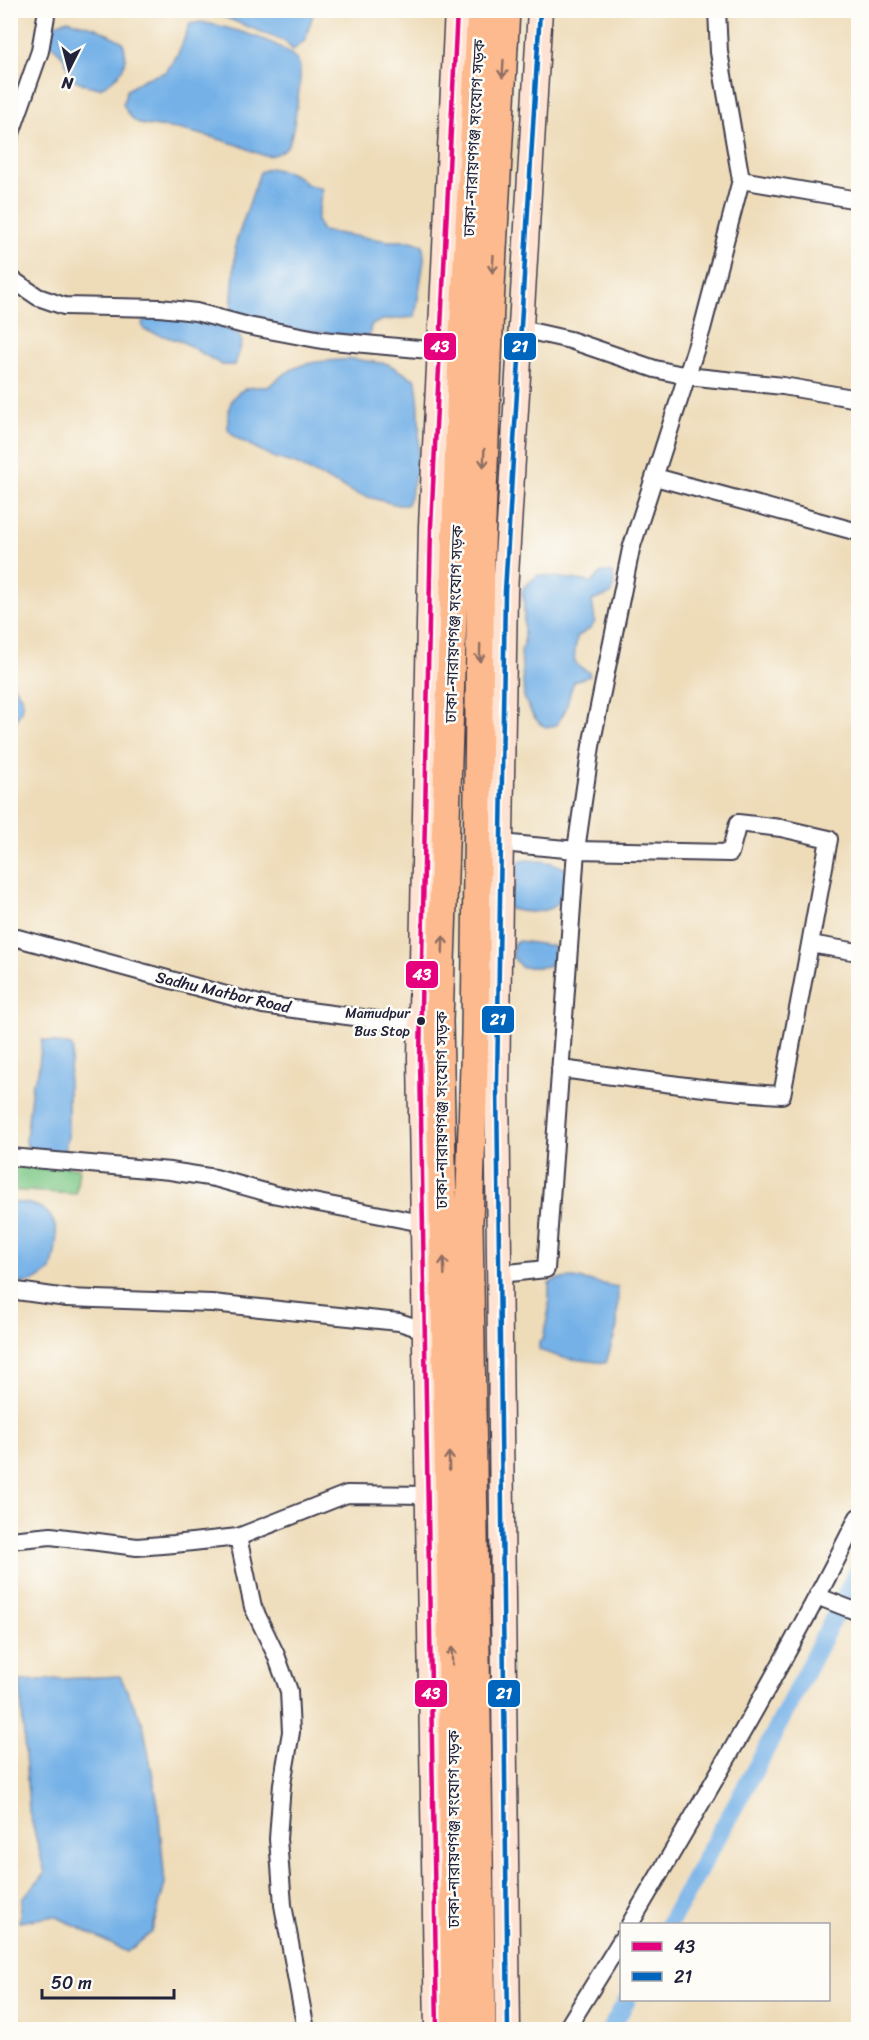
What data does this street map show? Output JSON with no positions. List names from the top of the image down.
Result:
{
  "streets": {
    "main road": ["ঢাকা-নারায়ণগঞ্জ সংযোগ সড়ক"],
    "street": ["Sadhu Matbor Road"]
  },
  "crossings": [
    ["ঢাকা-নারায়ণগঞ্জ সংযোগ সড়ক", "Sadhu Matbor Road"]
  ],
  "places": ["Mamudpur Bus Stop"],
  "lines": ["transit line 43", "transit line 21"],
  "legend": ["43", "21"],
  "scale_bar": "50 m",
  "north": "bottom"
}
